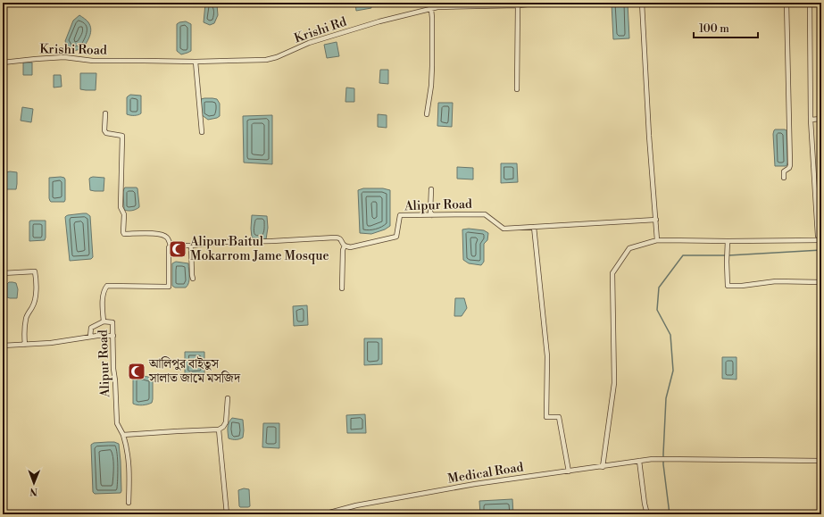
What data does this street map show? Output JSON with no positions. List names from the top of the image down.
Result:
{
  "streets": {
    "street": [
      "Krishi Rd",
      "Krishi Road",
      "Alipur Road",
      "Medical Road"
    ]
  },
  "crossings": [
    ["Krishi Rd", "Krishi Road"]
  ],
  "places": {
    "mosque": ["Alipur Baitul Mokarrom Jame Mosque", "আলিপুর বাইতুস সালাত জামে মসজিদ"]
  },
  "scale_bar": "100 m",
  "north": "bottom"
}
